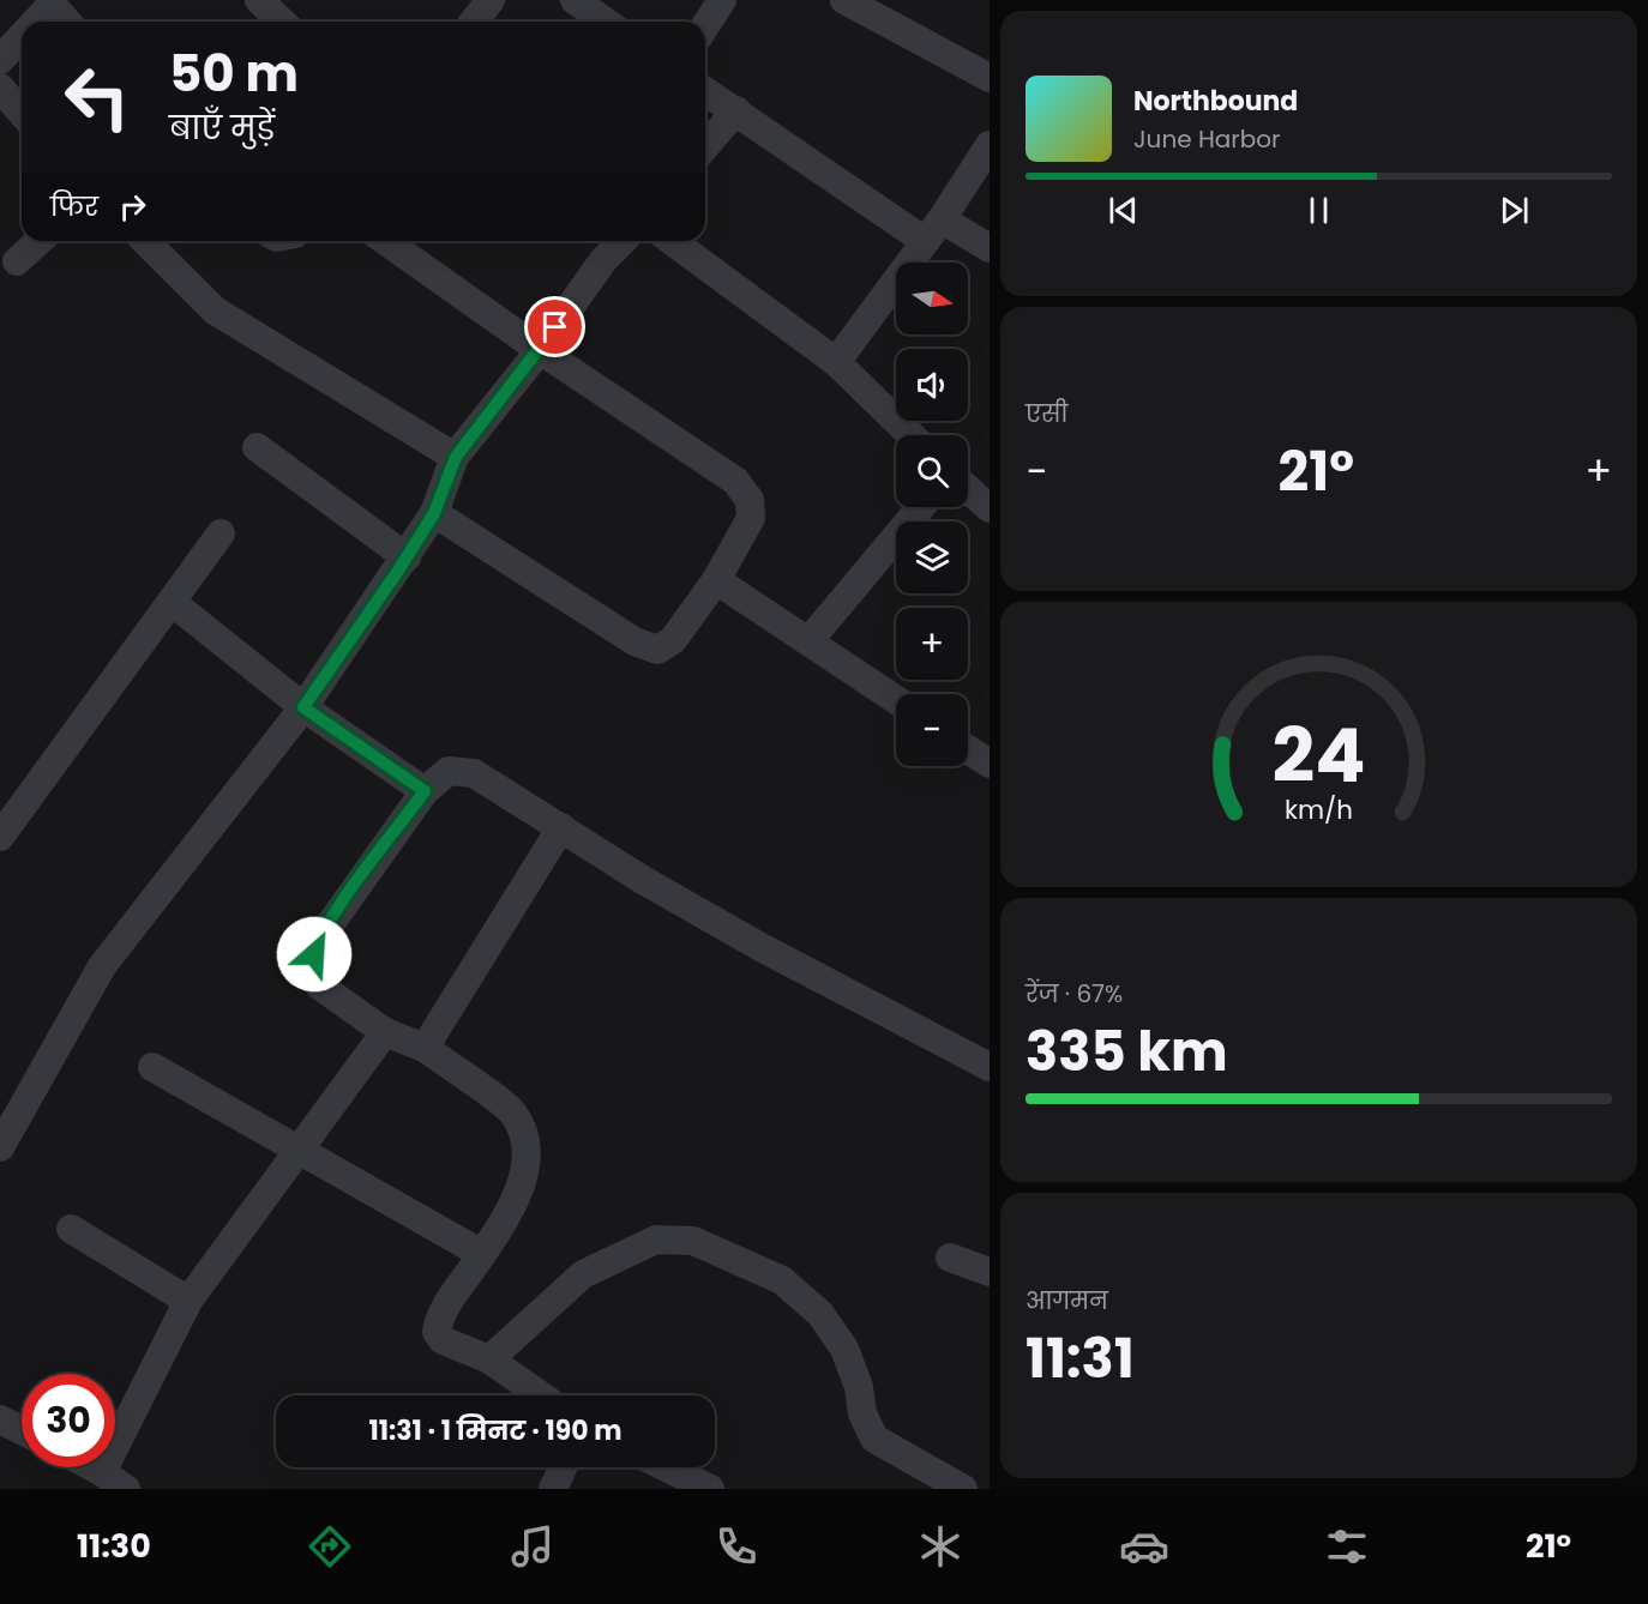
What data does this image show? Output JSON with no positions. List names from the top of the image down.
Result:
{
  "north": "right",
  "page": {
    "turn": ["50 m", "बाएँ मुड़ें"],
    "song": ["Northbound", "June Harbor"],
    "then": "फिर",
    "map_buttons": ["+", "−"],
    "tile": [
      "एसी",
      ["रेंज · 67%", "335 km"],
      ["आगमन", "11:31"]
    ],
    "heat": ["−", "21°", "+"],
    "limit": "30",
    "trip": "11:31 · 1 मिनट · 190 m",
    "tabs": ["11:30", "21°"],
    "gauge": ["24", "km/h"]
  }
}
